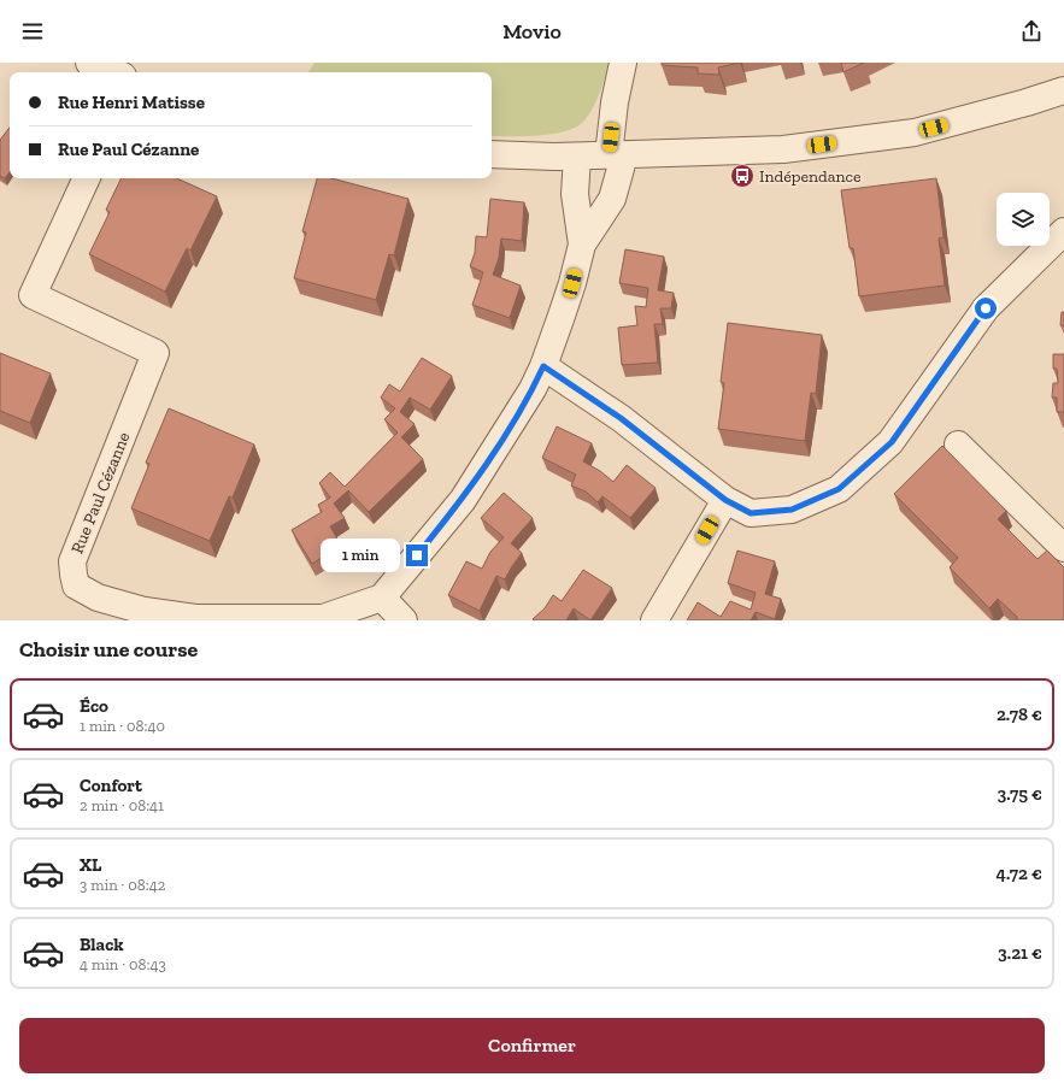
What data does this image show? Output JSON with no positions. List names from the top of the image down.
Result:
{
  "streets": {
    "street": ["Rue Paul Cézanne"]
  },
  "places": {
    "bus stop": ["Indépendance"]
  },
  "page": {
    "header": "Movio",
    "banner": ["Rue Henri Matisse", "Rue Paul Cézanne"],
    "bubble": "1 min",
    "heading": "Choisir une course",
    "list": [
      {
        "name": "Éco",
        "note": "1 min · 08:40",
        "value": "2.78 €"
      },
      {
        "name": "Confort",
        "note": "2 min · 08:41",
        "value": "3.75 €"
      },
      {
        "name": "XL",
        "note": "3 min · 08:42",
        "value": "4.72 €"
      },
      {
        "name": "Black",
        "note": "4 min · 08:43",
        "value": "3.21 €"
      }
    ],
    "buttons": "Confirmer"
  }
}
